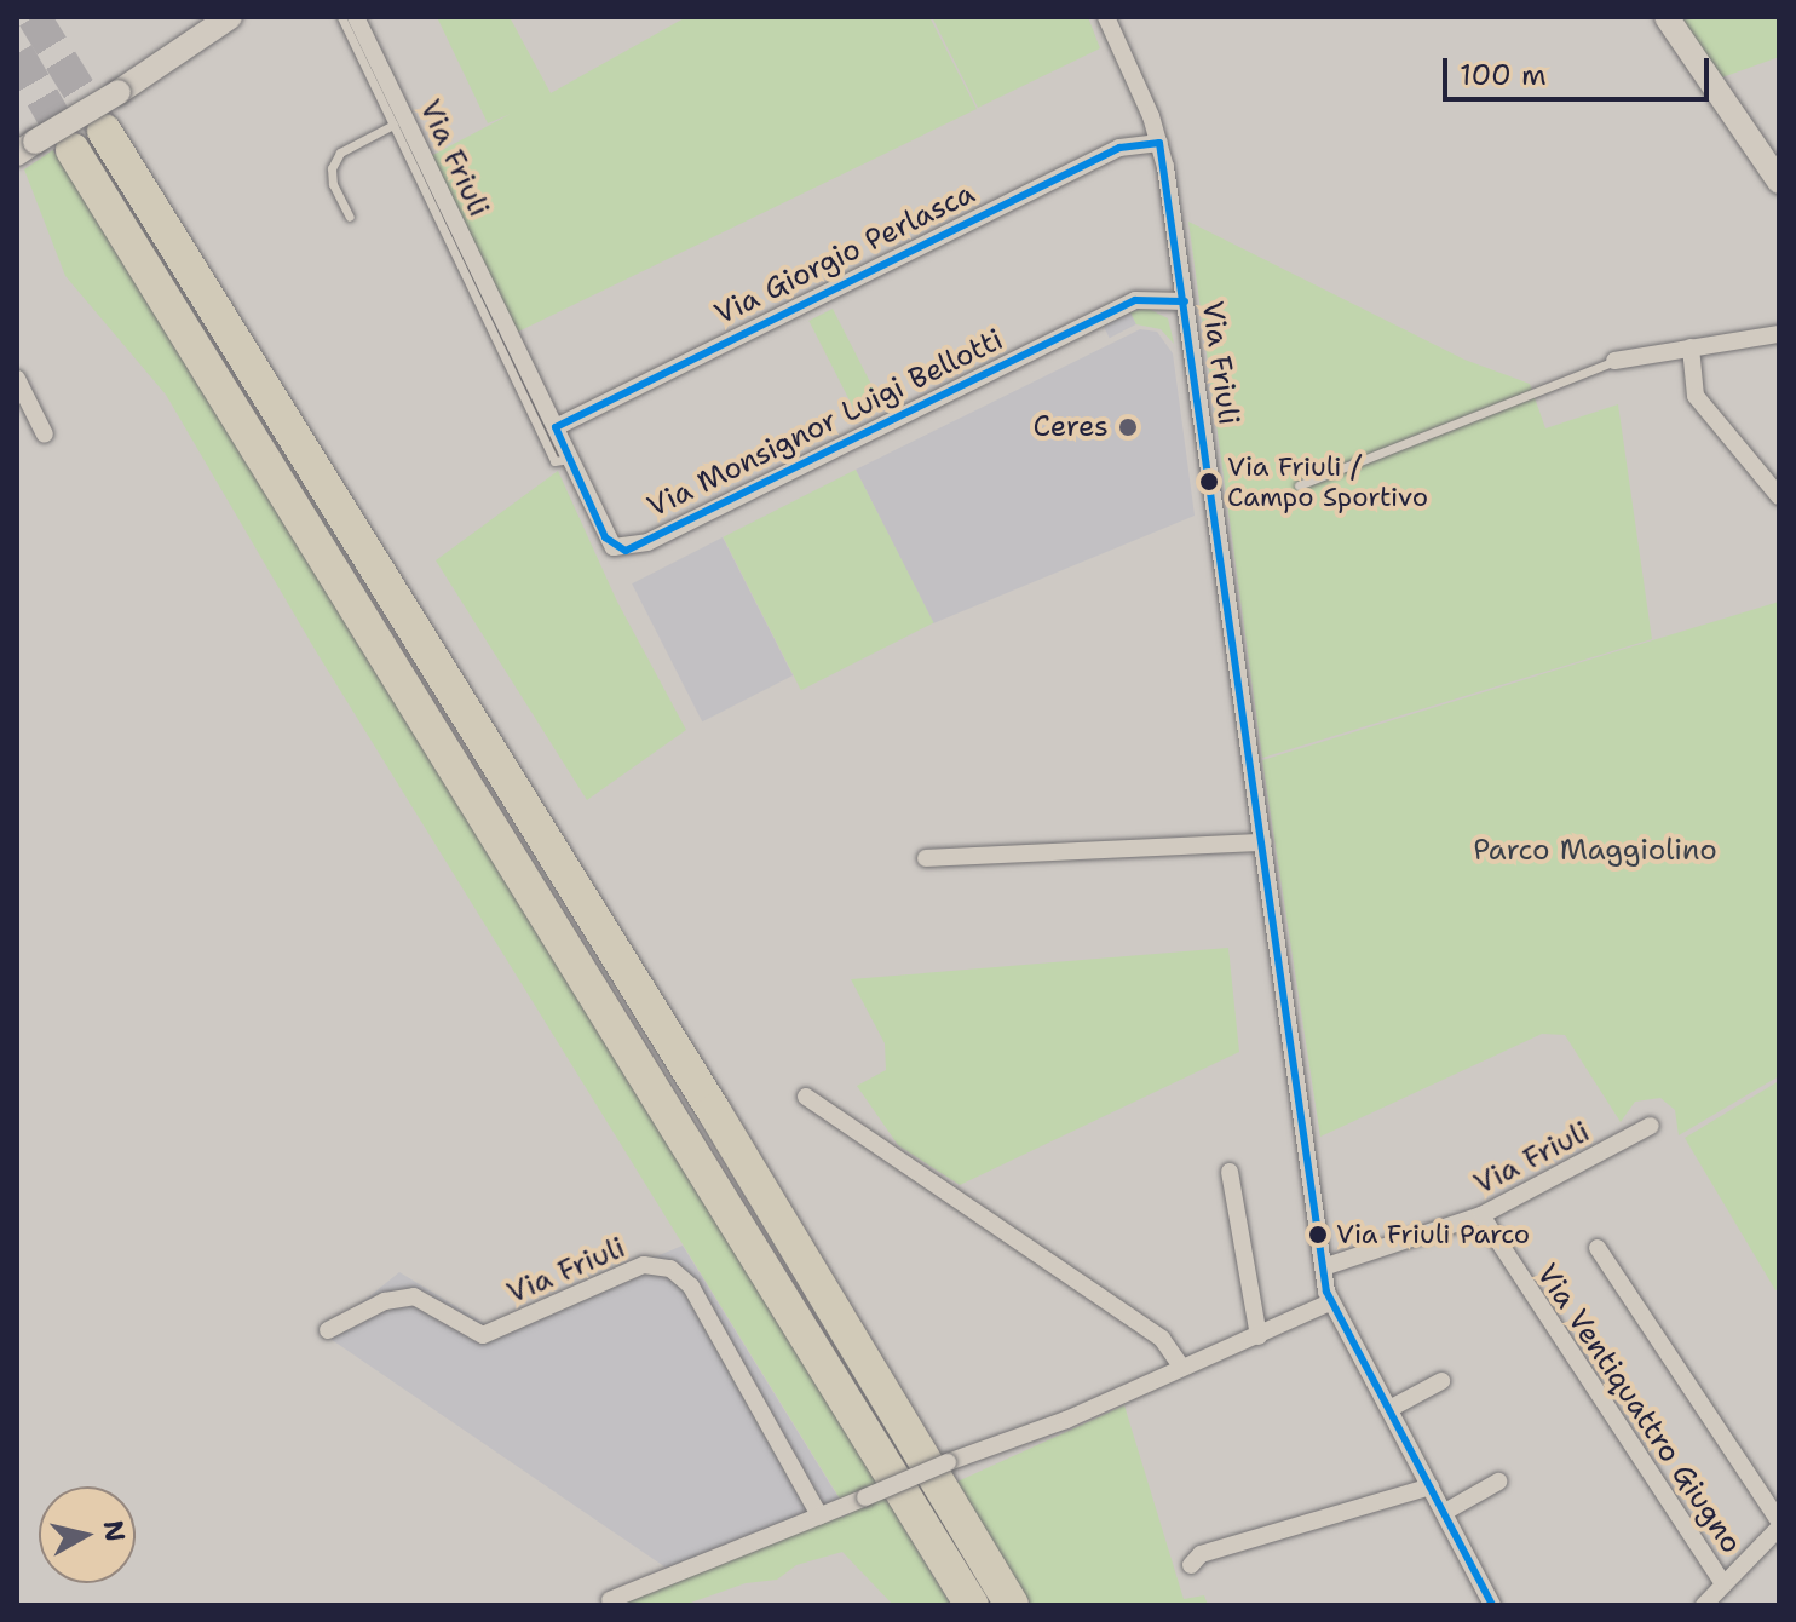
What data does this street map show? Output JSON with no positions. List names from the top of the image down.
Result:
{
  "streets": {
    "street": [
      "Via Friuli",
      "Via Giorgio Perlasca",
      "Via Monsignor Luigi Bellotti",
      "Via Ventiquattro Giugno"
    ]
  },
  "crossings": [
    ["Via Friuli", "Via Giorgio Perlasca"],
    ["Via Friuli", "Via Monsignor Luigi Bellotti"],
    ["Via Friuli", "Via Ventiquattro Giugno"],
    ["Via Giorgio Perlasca", "Via Monsignor Luigi Bellotti"]
  ],
  "parks": ["Parco Maggiolino"],
  "places": ["Ceres", "Via Friuli / Campo Sportivo", "Via Friuli Parco"],
  "scale_bar": "100 m",
  "north": "right"
}
